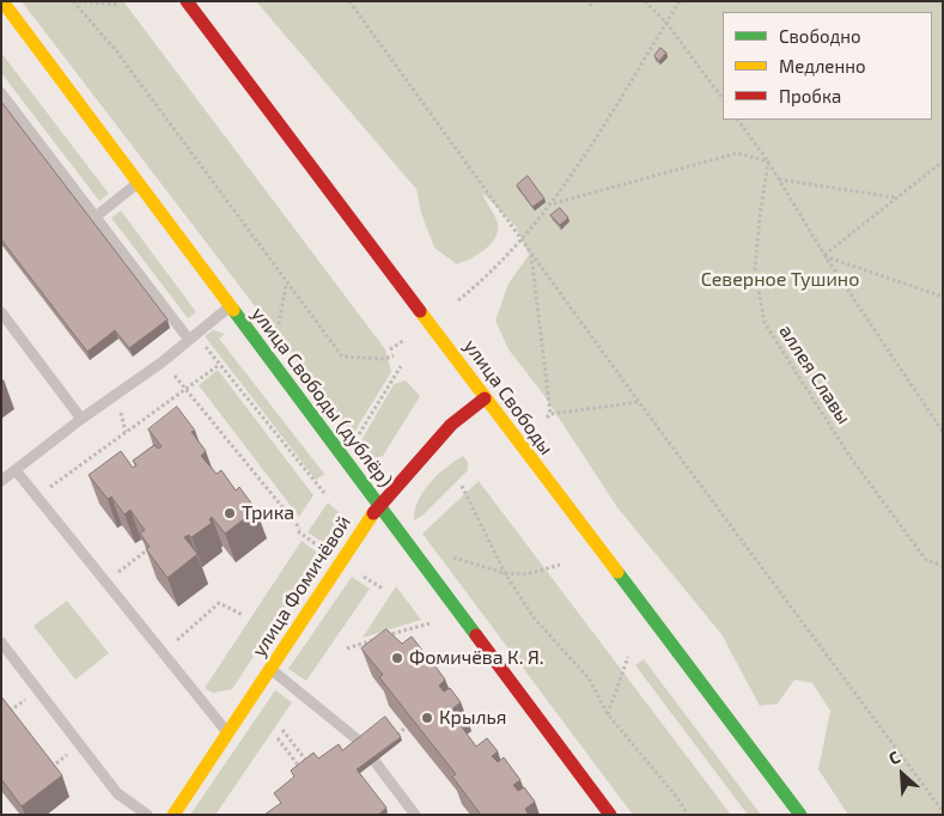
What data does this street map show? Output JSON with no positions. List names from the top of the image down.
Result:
{
  "streets": {
    "street": ["улица Свободы (дублёр)", "улица Свободы", "улица Фомичёвой"],
    "path": ["аллея Славы"]
  },
  "crossings": [
    ["улица Свободы (дублёр)", "улица Фомичёвой"],
    ["улица Свободы", "улица Фомичёвой"]
  ],
  "parks": ["Северное Тушино"],
  "places": ["Трика", "Фомичёва К. Я.", "Крылья"],
  "legend": ["Свободно", "Медленно", "Пробка"],
  "north": "top left"
}
